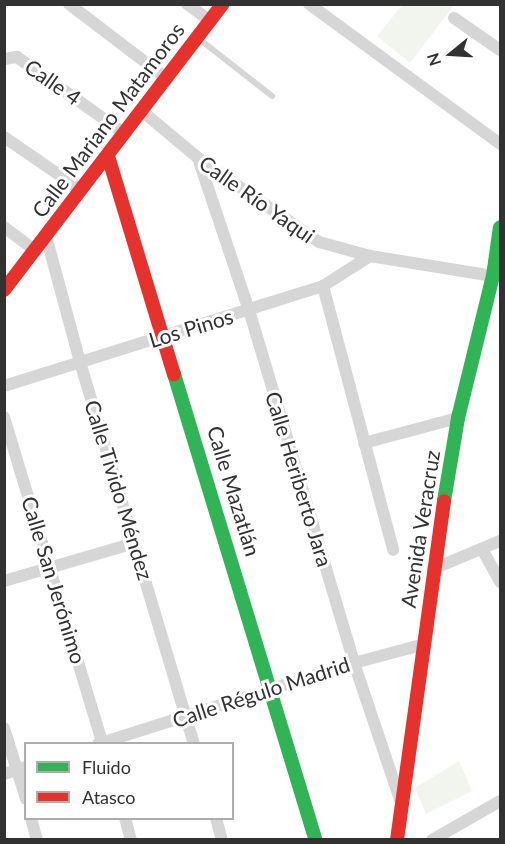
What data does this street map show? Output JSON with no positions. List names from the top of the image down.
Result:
{
  "streets": {
    "street": [
      "Calle 4",
      "Calle Mariano Matamoros",
      "Calle Río Yaqui",
      "Los Pinos",
      "Calle Heriberto Jara",
      "Calle Tivido Méndez",
      "Calle Mazatlán",
      "Avenida Veracruz",
      "Calle San Jerónimo",
      "Calle Régulo Madrid"
    ]
  },
  "crossings": [
    ["Calle 4", "Calle Mariano Matamoros"],
    ["Calle Mariano Matamoros", "Calle Río Yaqui"],
    ["Calle Mariano Matamoros", "Calle Tivido Méndez"],
    ["Calle Mariano Matamoros", "Calle Mazatlán"],
    ["Calle Río Yaqui", "Los Pinos"],
    ["Calle Río Yaqui", "Calle Heriberto Jara"],
    ["Calle Río Yaqui", "Avenida Veracruz"],
    ["Los Pinos", "Calle Heriberto Jara"],
    ["Los Pinos", "Calle Tivido Méndez"],
    ["Los Pinos", "Calle Mazatlán"],
    ["Calle Heriberto Jara", "Avenida Veracruz"],
    ["Calle Heriberto Jara", "Calle Régulo Madrid"],
    ["Calle Tivido Méndez", "Calle Régulo Madrid"],
    ["Calle Mazatlán", "Calle Régulo Madrid"],
    ["Avenida Veracruz", "Calle Régulo Madrid"]
  ],
  "legend": ["Fluido", "Atasco"],
  "north": "left"
}
